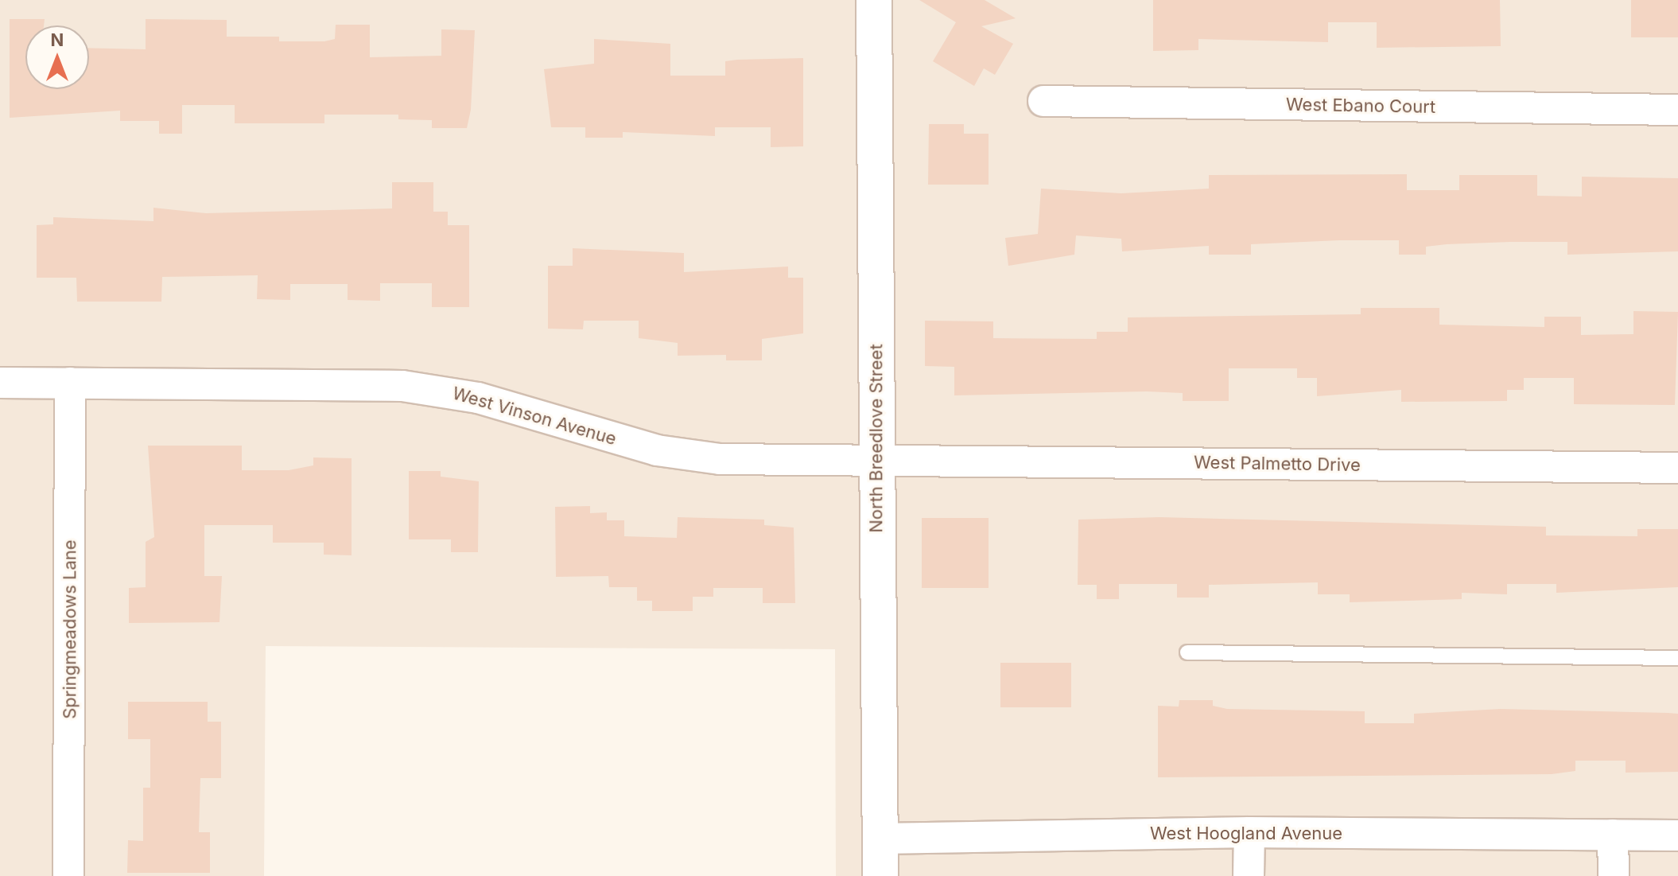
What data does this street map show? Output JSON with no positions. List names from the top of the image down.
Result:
{
  "streets": {
    "street": [
      "West Ebano Court",
      "West Vinson Avenue",
      "North Breedlove Street",
      "West Palmetto Drive",
      "Springmeadows Lane",
      "West Hoogland Avenue"
    ]
  },
  "crossings": [
    ["West Vinson Avenue", "North Breedlove Street"],
    ["West Vinson Avenue", "West Palmetto Drive"],
    ["West Vinson Avenue", "Springmeadows Lane"],
    ["North Breedlove Street", "West Palmetto Drive"],
    ["North Breedlove Street", "West Hoogland Avenue"]
  ],
  "north": "top"
}
